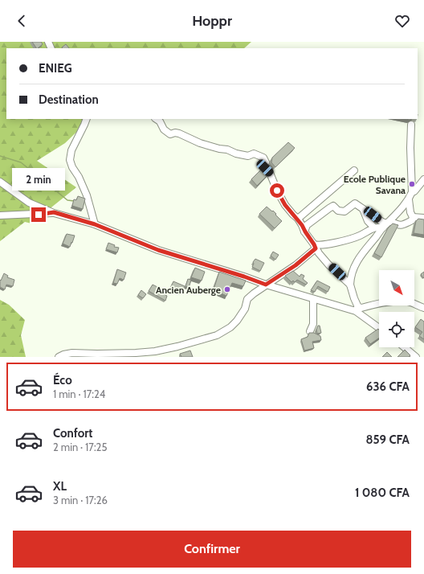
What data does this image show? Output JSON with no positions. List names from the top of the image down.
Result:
{
  "places": ["Ecole Publique Savana", "Ancien Auberge"],
  "north": "bottom right",
  "page": {
    "header": "Hoppr",
    "banner": ["ENIEG", "Destination"],
    "bubble": "2 min",
    "list": [
      {
        "name": "Éco",
        "note": "1 min · 17:24",
        "value": "636 CFA"
      },
      {
        "name": "Confort",
        "note": "2 min · 17:25",
        "value": "859 CFA"
      },
      {
        "name": "XL",
        "note": "3 min · 17:26",
        "value": "1 080 CFA"
      }
    ],
    "buttons": "Confirmer"
  }
}
